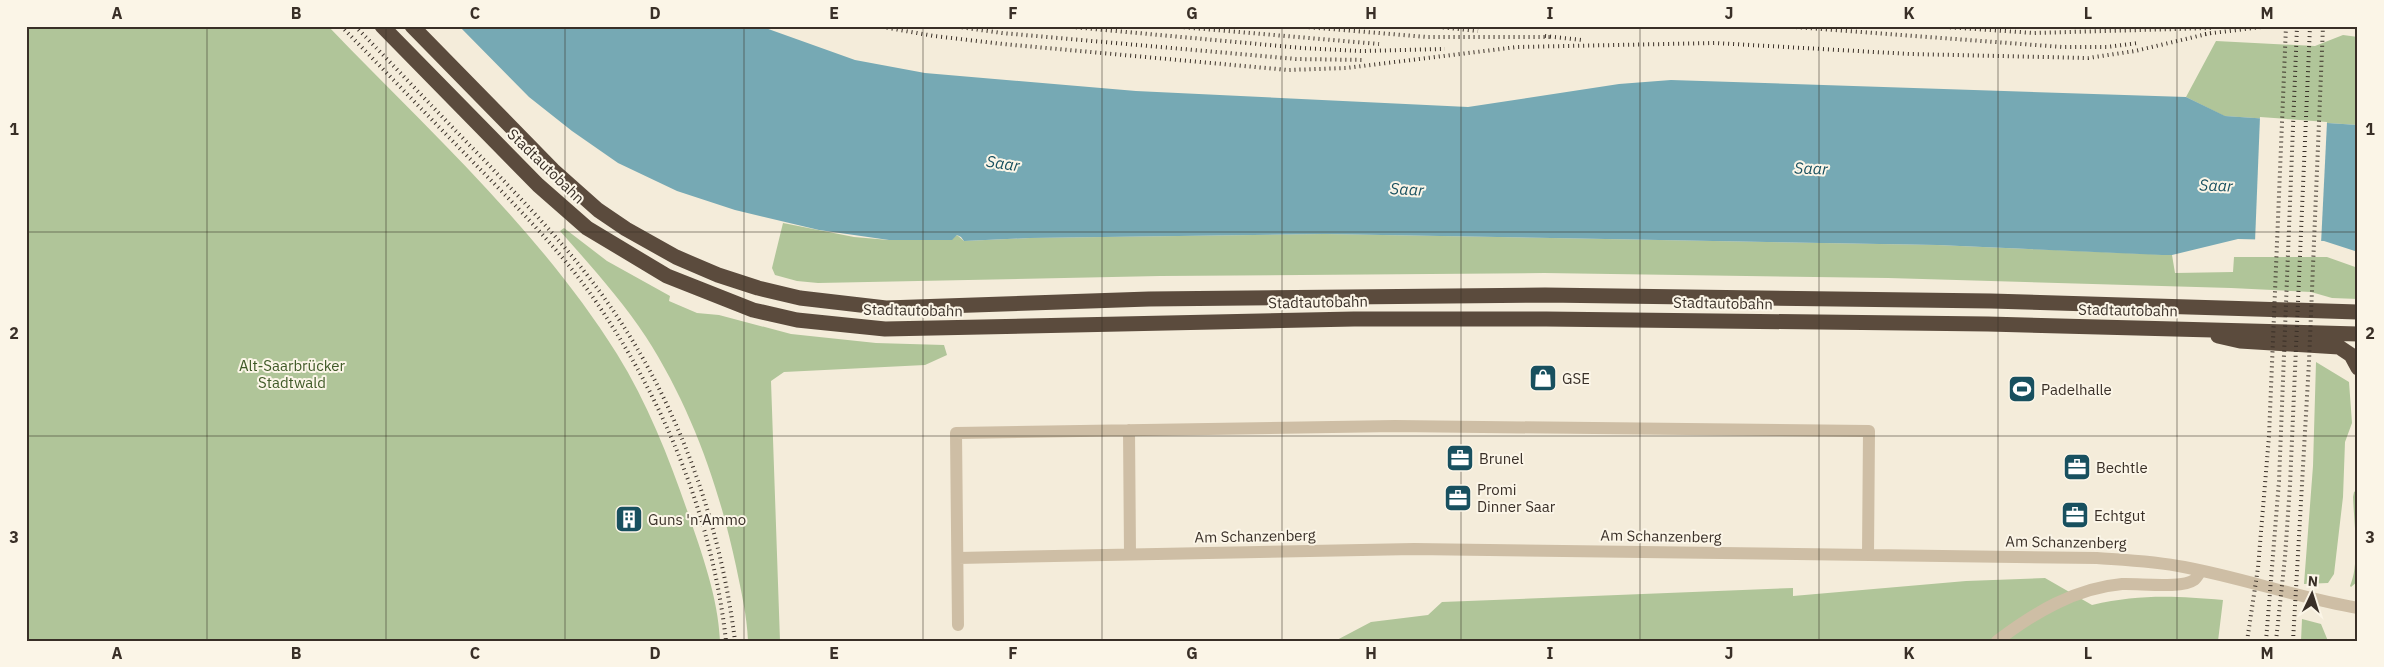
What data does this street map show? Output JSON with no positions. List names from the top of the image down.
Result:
{
  "streets": {
    "highway": ["Stadtautobahn"],
    "street": ["Am Schanzenberg"]
  },
  "water": ["Saar"],
  "parks": ["Alt-Saarbrücker Stadtwald"],
  "places": {
    "shop": ["GSE"],
    "sports": ["Padelhalle"],
    "office": [
      "Brunel",
      "Bechtle",
      "Promi Dinner Saar",
      "Echtgut"
    ],
    "building": ["Guns 'n Ammo"]
  },
  "north": "top",
  "grid": {
    "columns": [
      "A",
      "B",
      "C",
      "D",
      "E",
      "F",
      "G",
      "H",
      "I",
      "J",
      "K",
      "L",
      "M"
    ],
    "rows": ["1", "2", "3"]
  }
}
